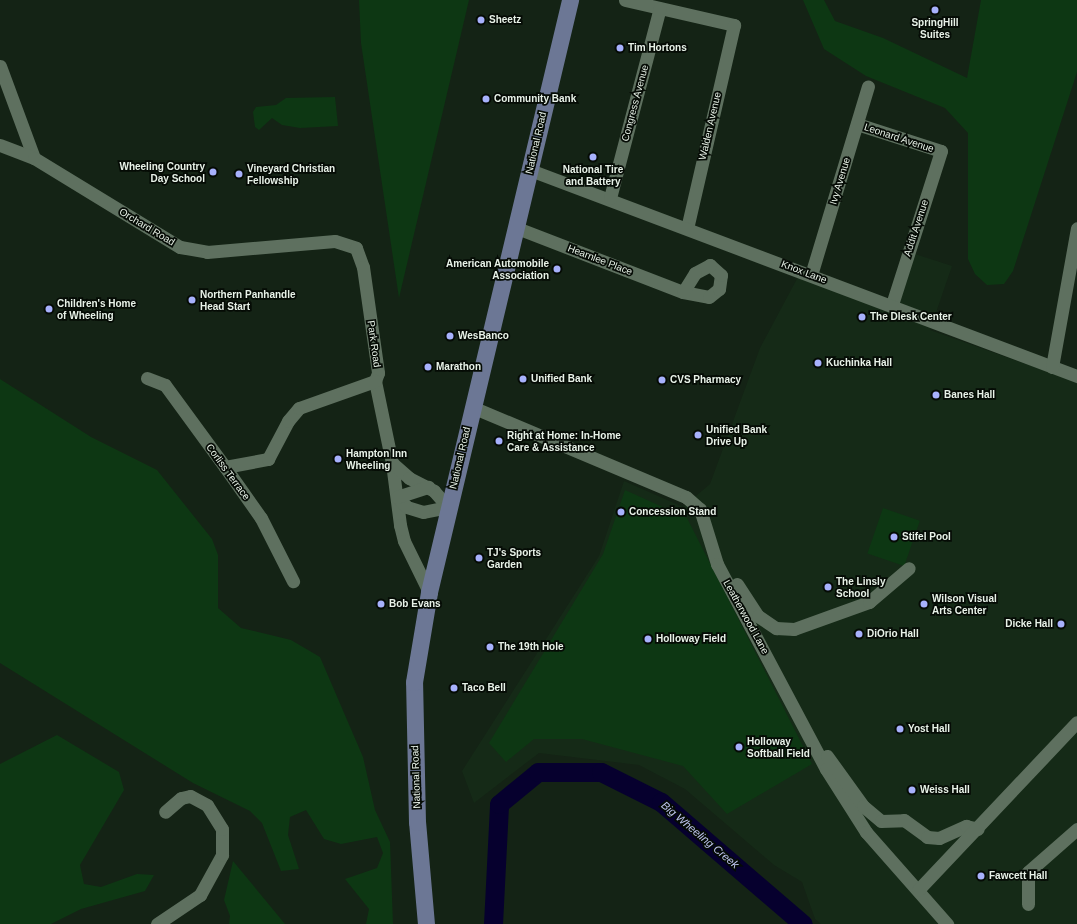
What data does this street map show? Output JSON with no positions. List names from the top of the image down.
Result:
{
  "streets": {
    "main road": ["National Road"],
    "street": [
      "Congress Avenue",
      "Walden Avenue",
      "Leonard Avenue",
      "Ivy Avenue",
      "Orchard Road",
      "Addit Avenue",
      "Hearnlee Place",
      "Knox Lane",
      "Park Road",
      "Corliss Terrace",
      "Leatherwood Lane"
    ]
  },
  "crossings": [
    ["Congress Avenue", "Walden Avenue"],
    ["Congress Avenue", "Knox Lane"],
    ["Walden Avenue", "Knox Lane"],
    ["Leonard Avenue", "Ivy Avenue"],
    ["Leonard Avenue", "Addit Avenue"],
    ["National Road", "Hearnlee Place"],
    ["National Road", "Knox Lane"],
    ["National Road", "Park Road"],
    ["National Road", "Leatherwood Lane"],
    ["Ivy Avenue", "Knox Lane"],
    ["Orchard Road", "Park Road"],
    ["Addit Avenue", "Knox Lane"]
  ],
  "water": ["Big Wheeling Creek"],
  "places": [
    "SpringHill Suites",
    "Sheetz",
    "Tim Hortons",
    "Community Bank",
    "National Tire and Battery",
    "Wheeling Country Day School",
    "Vineyard Christian Fellowship",
    "American Automobile Association",
    "Northern Panhandle Head Start",
    "Children's Home of Wheeling",
    "The Dlesk Center",
    "WesBanco",
    "Kuchinka Hall",
    "Marathon",
    "Unified Bank",
    "CVS Pharmacy",
    "Banes Hall",
    "Unified Bank Drive Up",
    "Right at Home: In-Home Care & Assistance",
    "Hampton Inn Wheeling",
    "Concession Stand",
    "Stifel Pool",
    "TJ's Sports Garden",
    "The Linsly School",
    "Bob Evans",
    "Wilson Visual Arts Center",
    "Dicke Hall",
    "DiOrio Hall",
    "Holloway Field",
    "The 19th Hole",
    "Taco Bell",
    "Yost Hall",
    "Holloway Softball Field",
    "Weiss Hall",
    "Fawcett Hall"
  ]
}
